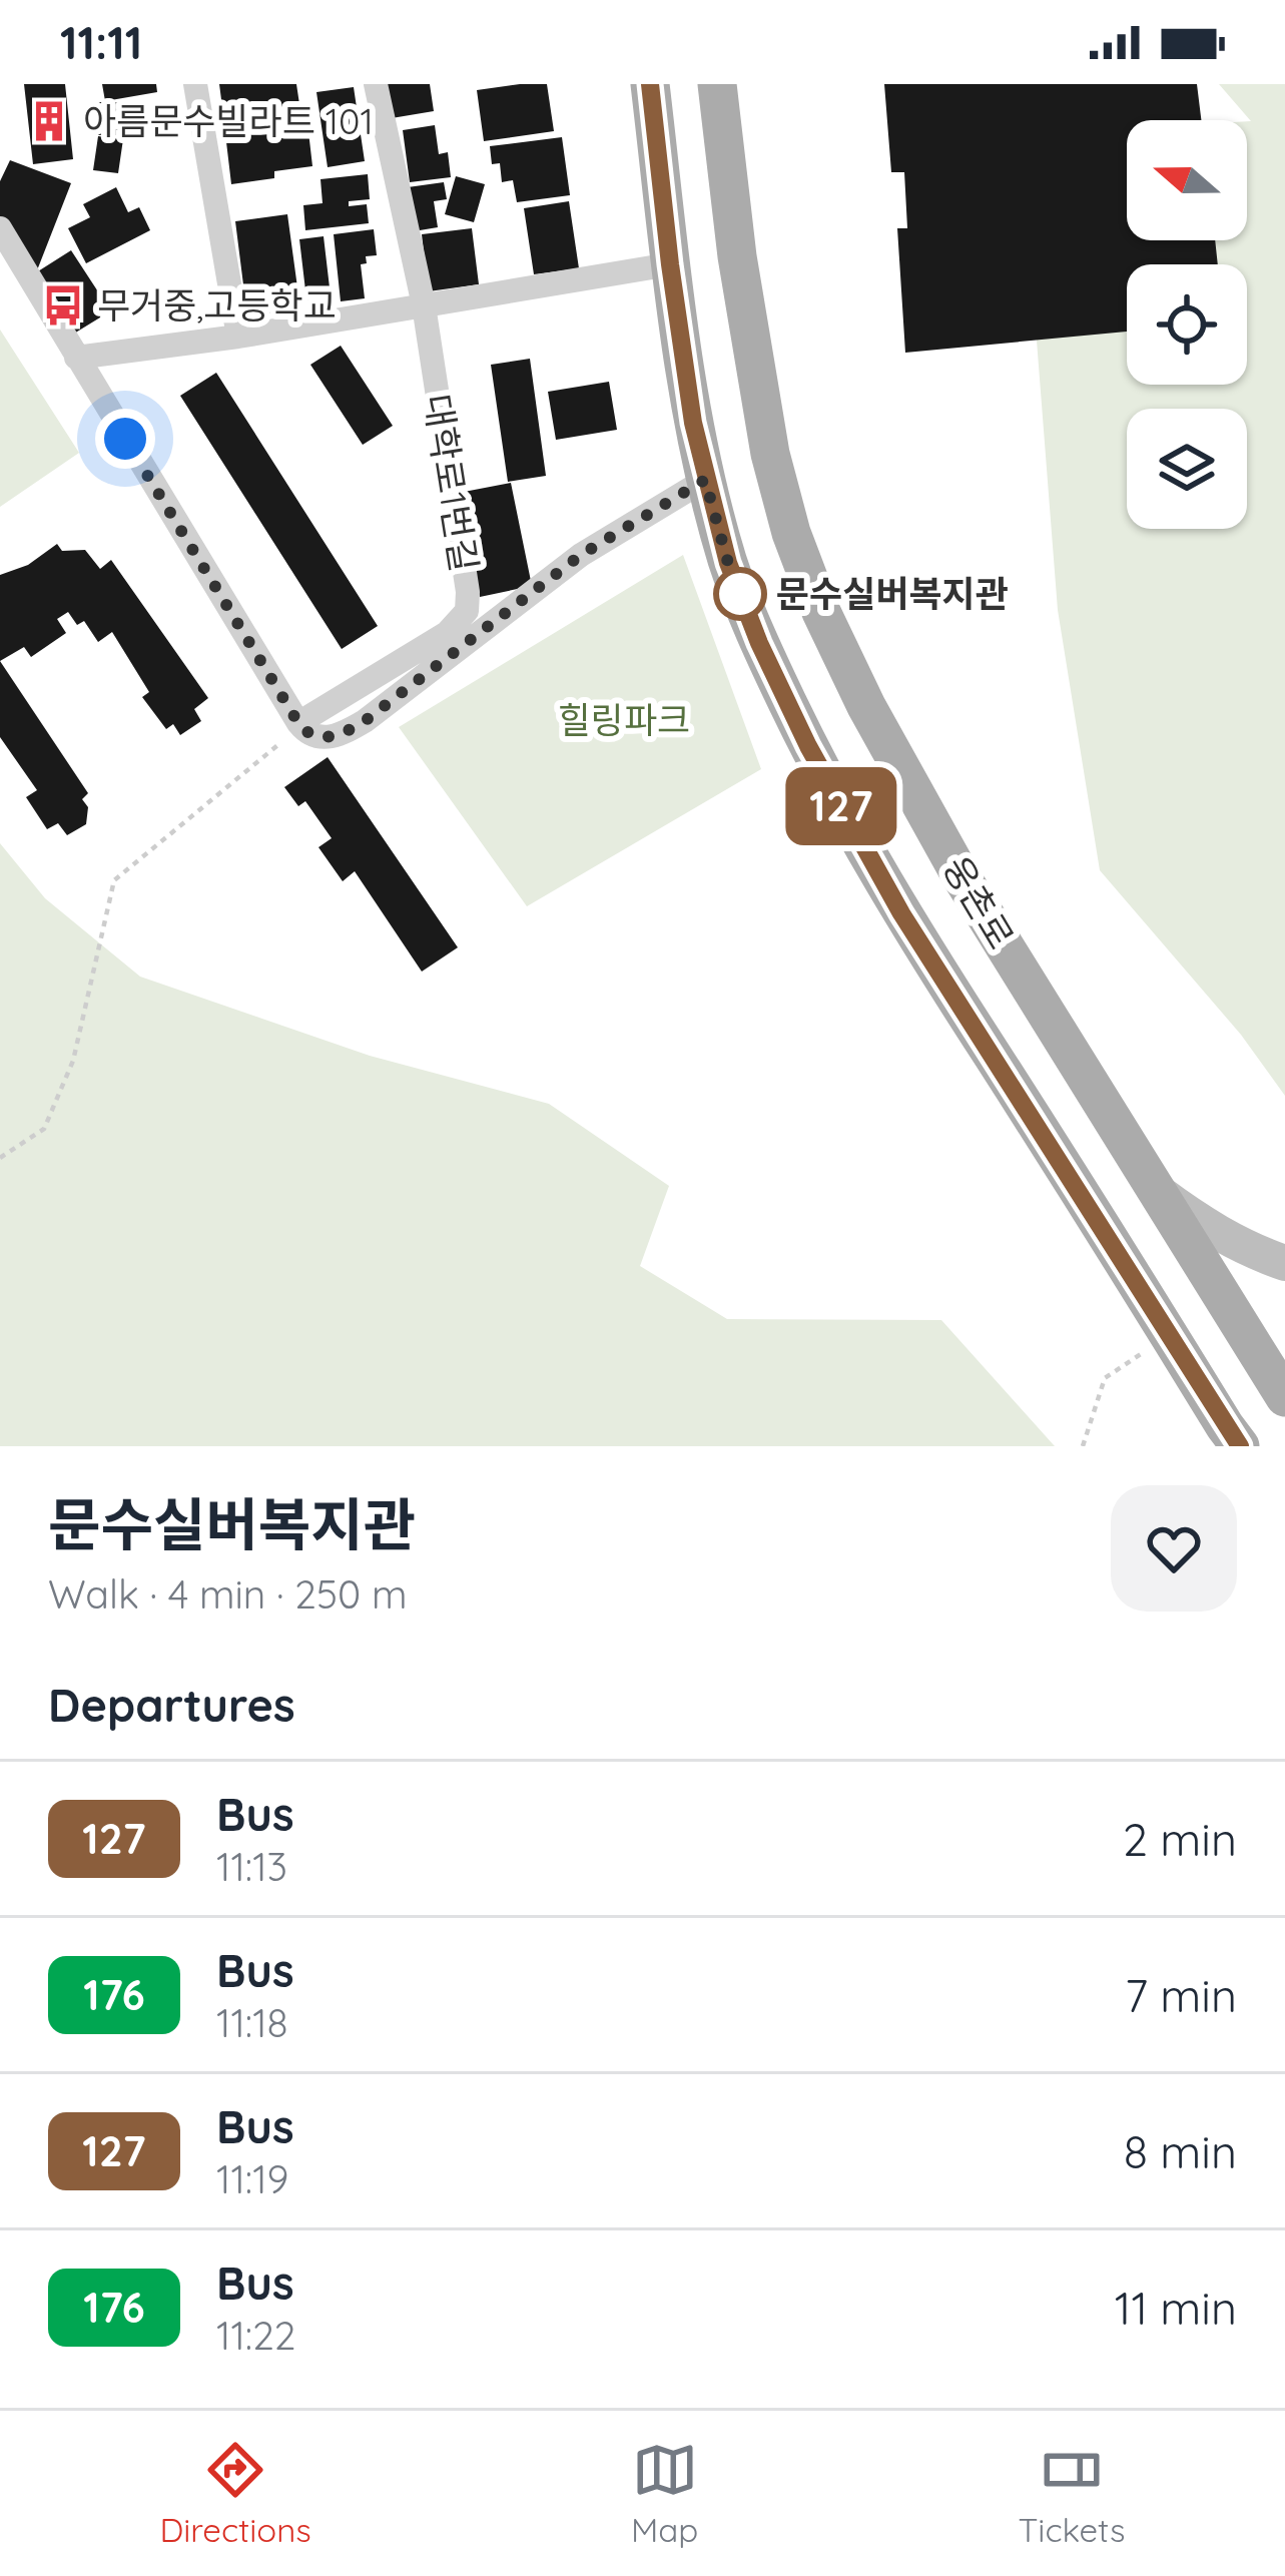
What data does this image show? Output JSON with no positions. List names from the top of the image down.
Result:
{
  "streets": {
    "main road": ["웅촌로"],
    "street": ["대학로1번길"]
  },
  "parks": ["힐링파크"],
  "places": {
    "building": ["아름문수빌라트 101"],
    "bus stop": ["무거중,고등학교"],
    "other": ["문수실버복지관"]
  },
  "lines": ["bus line 127"],
  "north": "left",
  "page": {
    "status": "11:11",
    "on_map": "127",
    "heading": [
      ["문수실버복지관", "Walk · 4 min · 250 m"],
      "Departures"
    ],
    "list": [
      {
        "mark": "127",
        "name": "Bus",
        "note": "11:13",
        "value": "2 min"
      },
      {
        "mark": "176",
        "name": "Bus",
        "note": "11:18",
        "value": "7 min"
      },
      {
        "mark": "127",
        "name": "Bus",
        "note": "11:19",
        "value": "8 min"
      },
      {
        "mark": "176",
        "name": "Bus",
        "note": "11:22",
        "value": "11 min"
      }
    ],
    "tabs": ["Directions", "Map", "Tickets"]
  }
}
